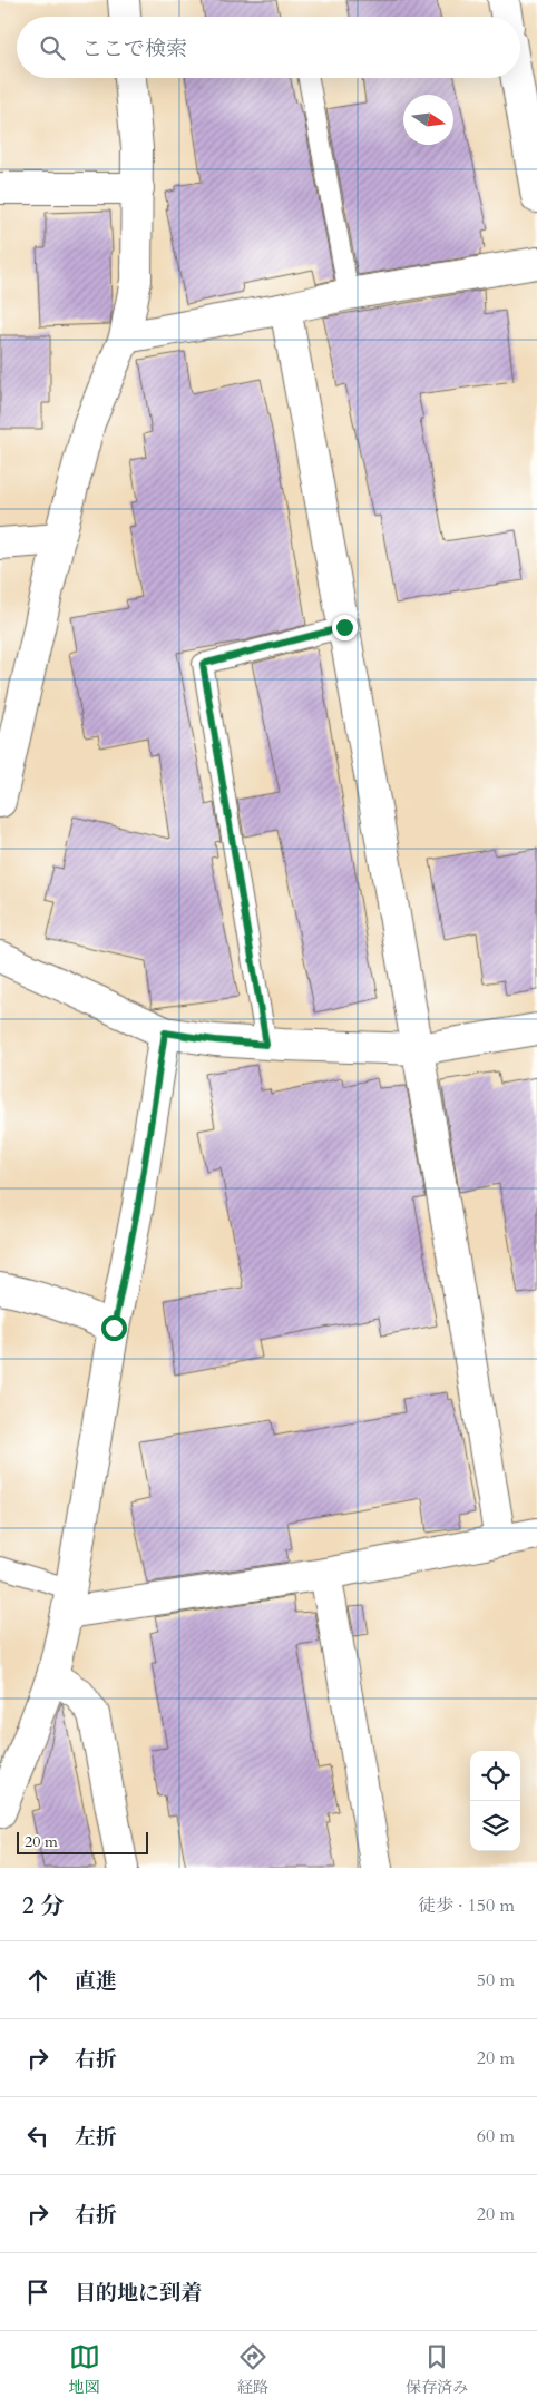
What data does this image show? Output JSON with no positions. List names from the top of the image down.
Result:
{
  "scale_bar": "20 m",
  "north": "right",
  "page": {
    "search": "ここで検索",
    "scale": "20 m",
    "heading": ["2 分", "徒歩 · 150 m"],
    "list": [
      ["直進", "50 m"],
      ["右折", "20 m"],
      ["左折", "60 m"],
      ["右折", "20 m"],
      "目的地に到着"
    ],
    "nav": ["地図", "経路", "保存済み"]
  }
}
